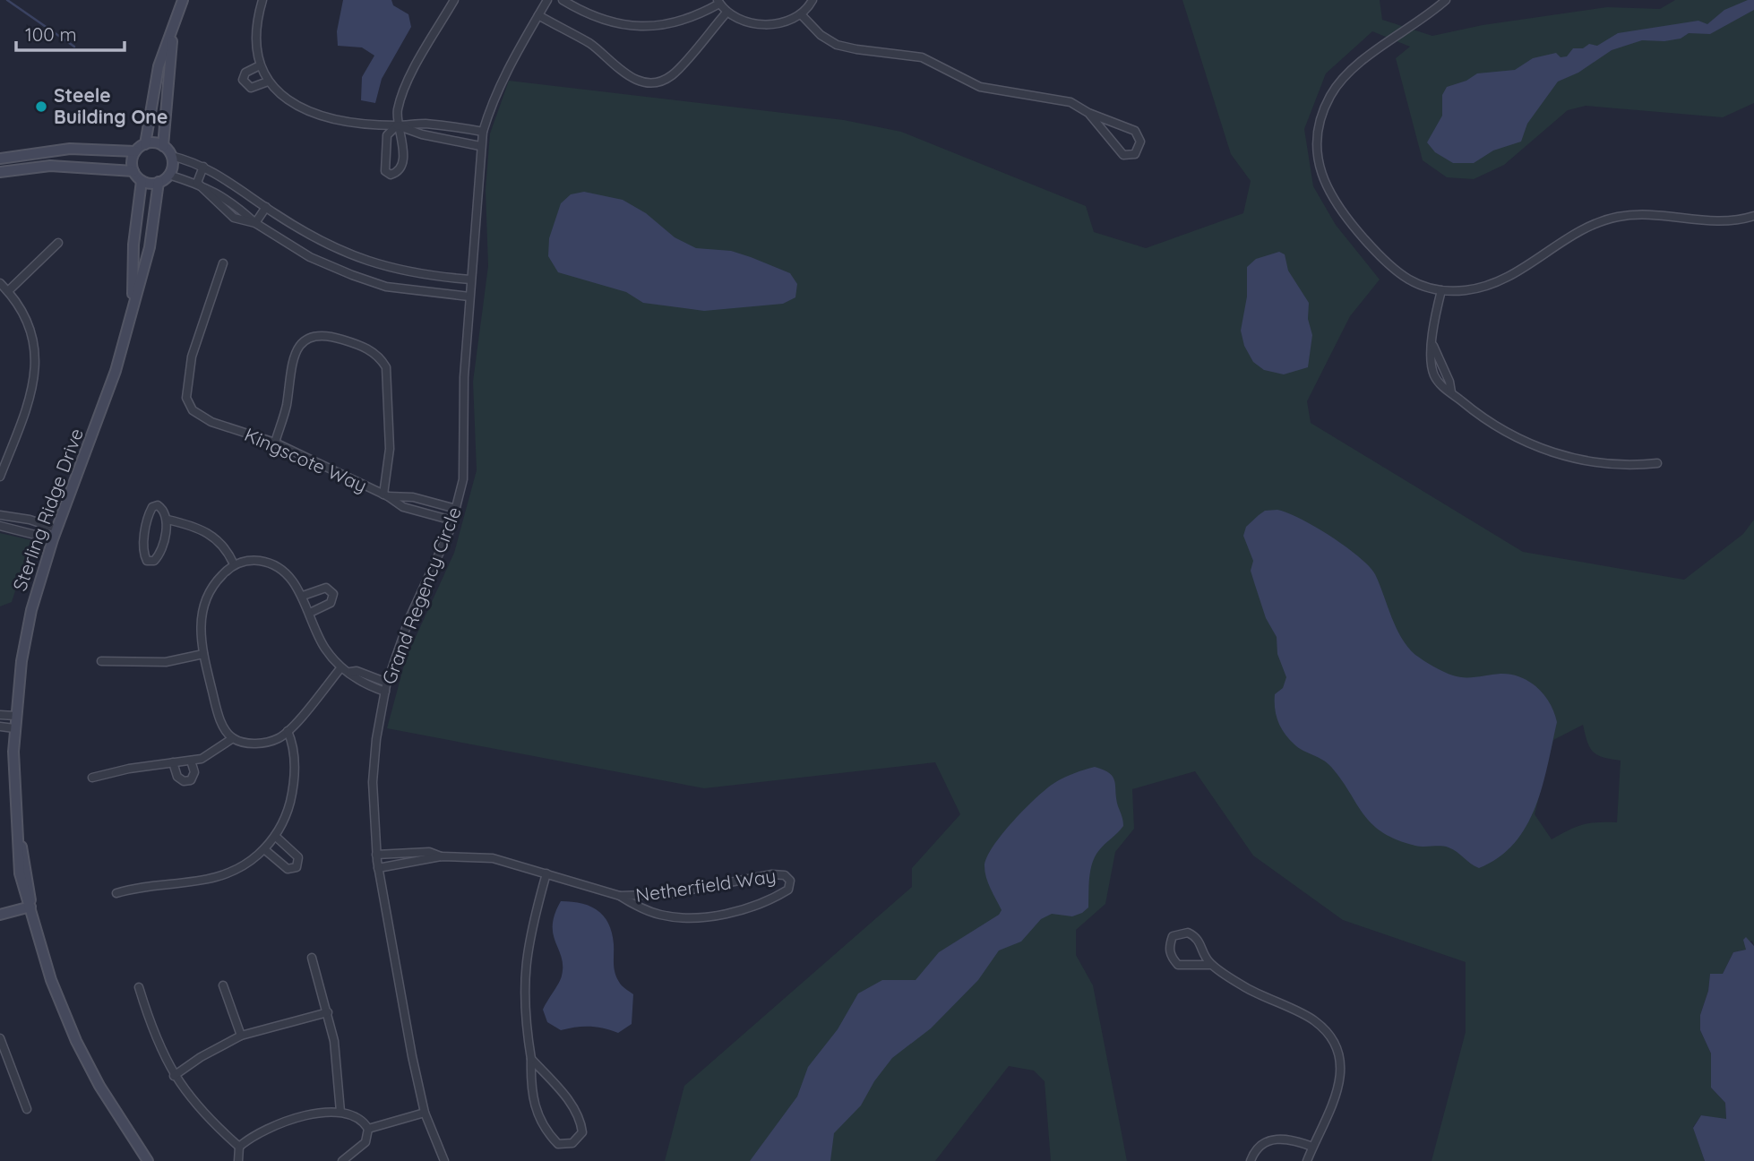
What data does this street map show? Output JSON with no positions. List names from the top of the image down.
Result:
{
  "streets": {
    "street": [
      "Kingscote Way",
      "Sterling Ridge Drive",
      "Grand Regency Circle",
      "Netherfield Way"
    ]
  },
  "crossings": [
    ["Kingscote Way", "Grand Regency Circle"],
    ["Grand Regency Circle", "Netherfield Way"]
  ],
  "places": ["Steele Building One"],
  "scale_bar": "100 m"
}
